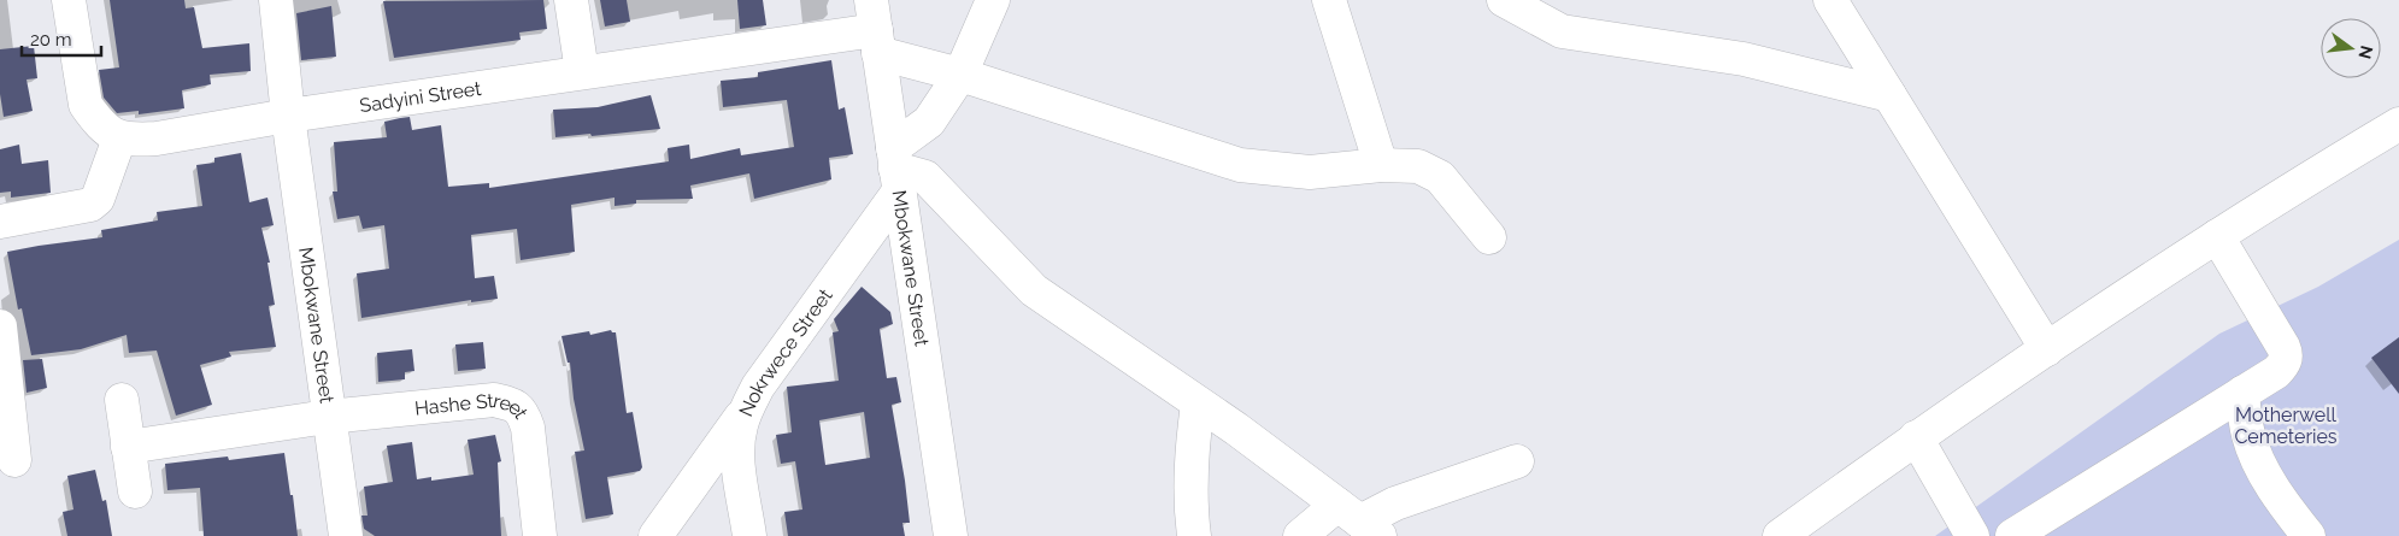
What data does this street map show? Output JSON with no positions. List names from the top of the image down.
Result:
{
  "streets": {
    "street": [
      "Sadyini Street",
      "Mbokwane Street",
      "Nokrwece Street",
      "Hashe Street"
    ]
  },
  "crossings": [
    ["Sadyini Street", "Mbokwane Street"],
    ["Mbokwane Street", "Nokrwece Street"],
    ["Mbokwane Street", "Hashe Street"]
  ],
  "parks": ["Motherwell Cemeteries"],
  "scale_bar": "20 m",
  "north": "right"
}
